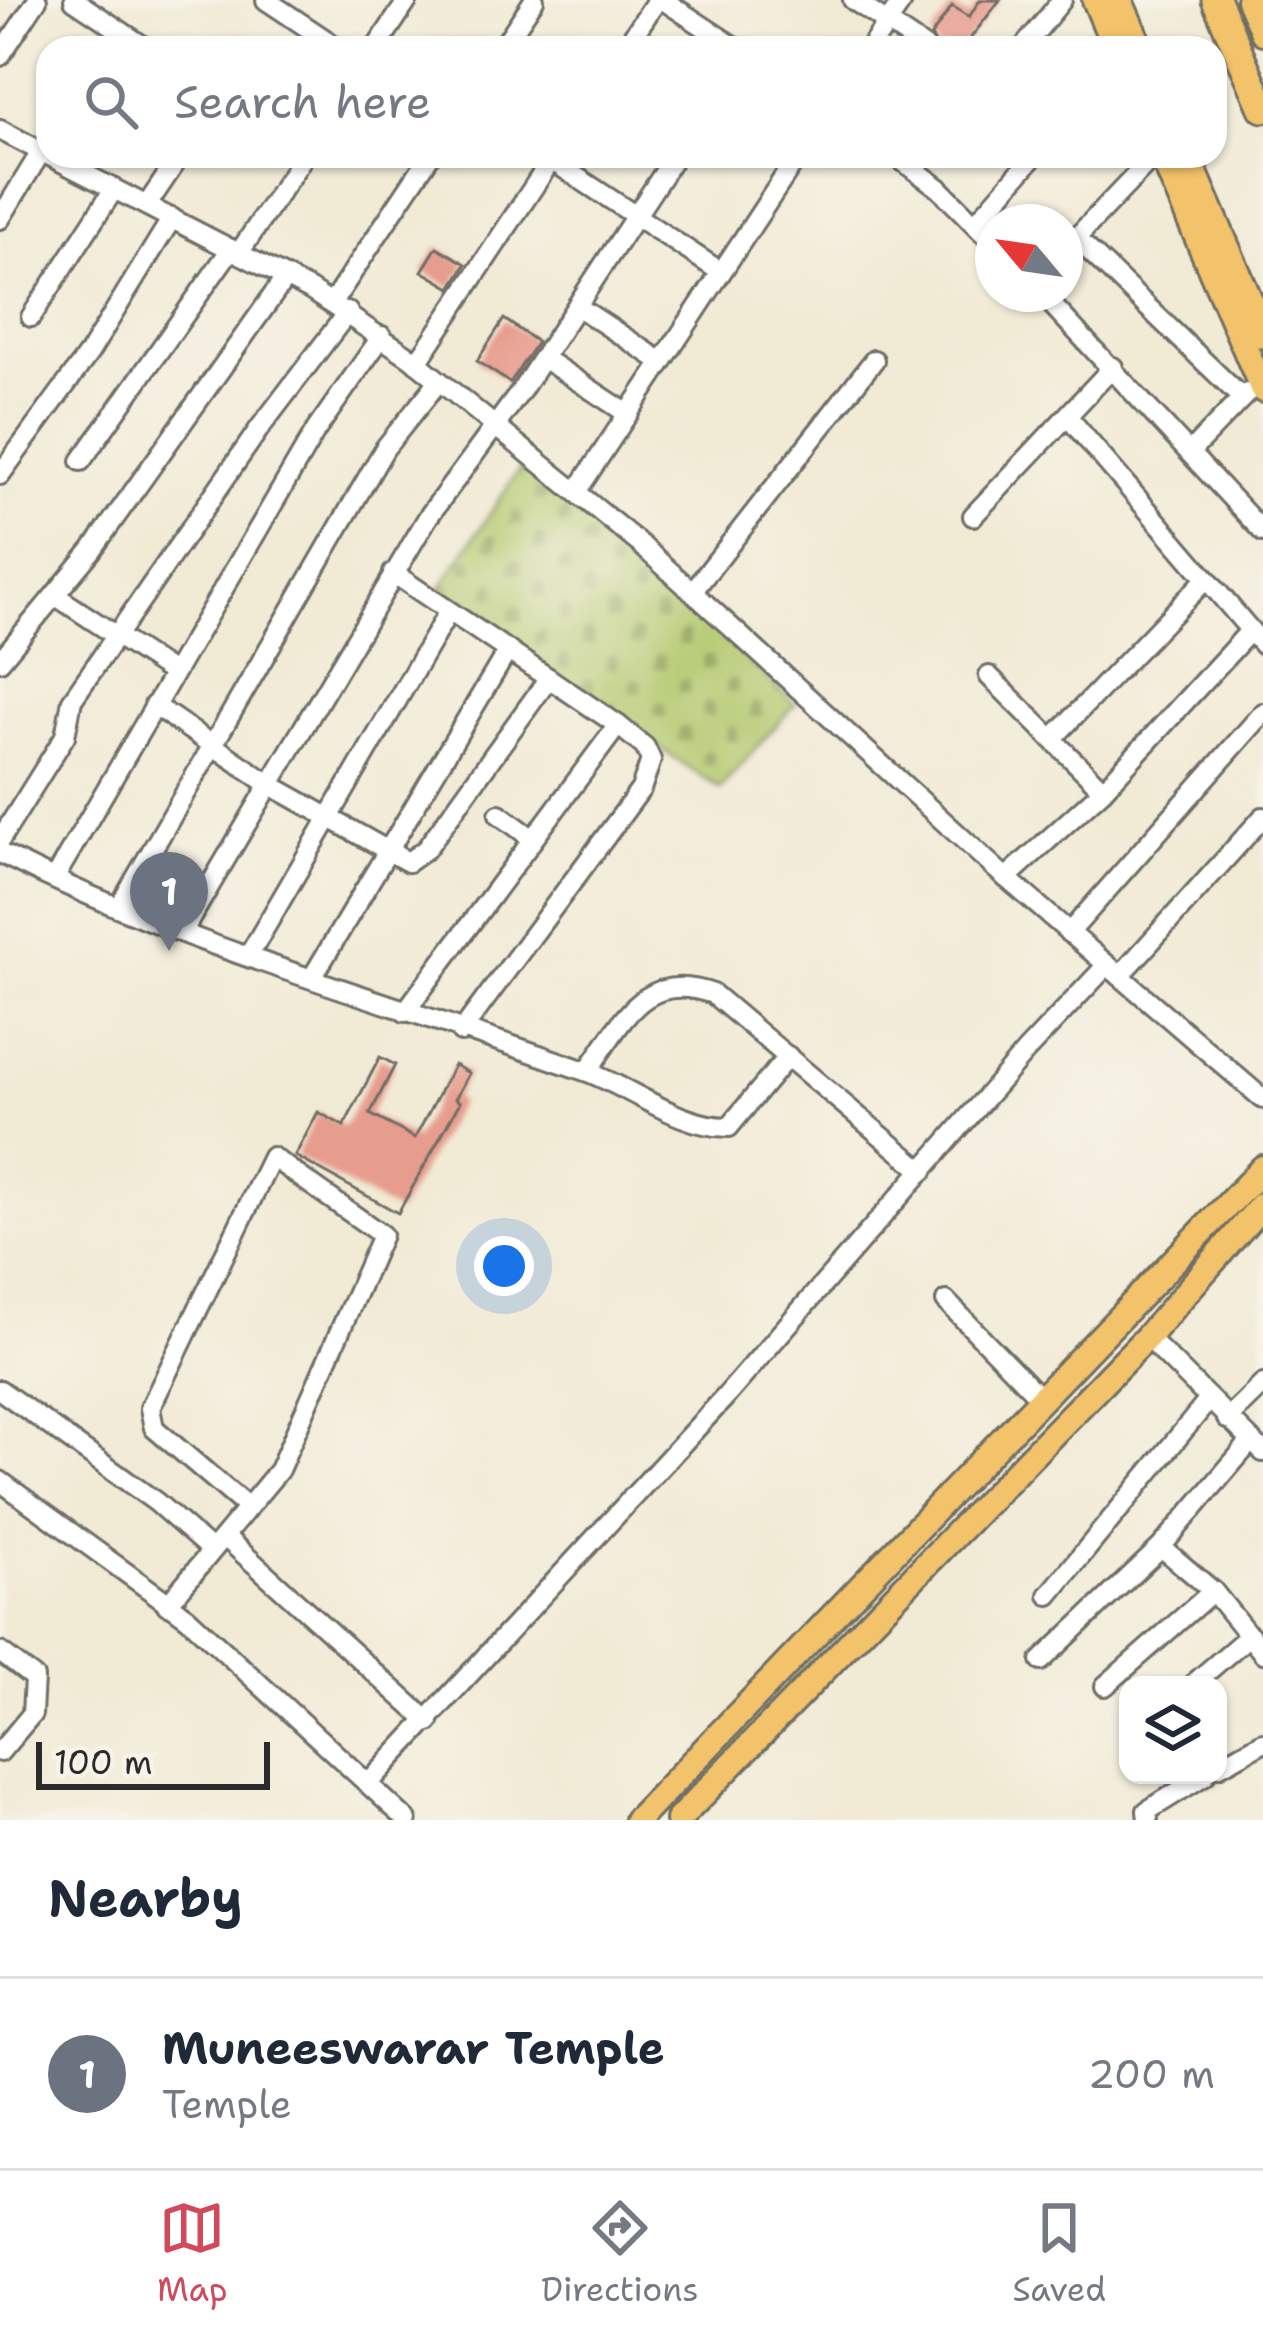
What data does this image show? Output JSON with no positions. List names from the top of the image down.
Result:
{
  "scale_bar": "100 m",
  "north": "top left",
  "page": {
    "search": "Search here",
    "pins": "1",
    "scale": "100 m",
    "heading": "Nearby",
    "list": [
      {
        "mark": "1",
        "name": "Muneeswarar Temple",
        "note": "Temple",
        "value": "200 m"
      }
    ],
    "nav": ["Map", "Directions", "Saved"]
  }
}
